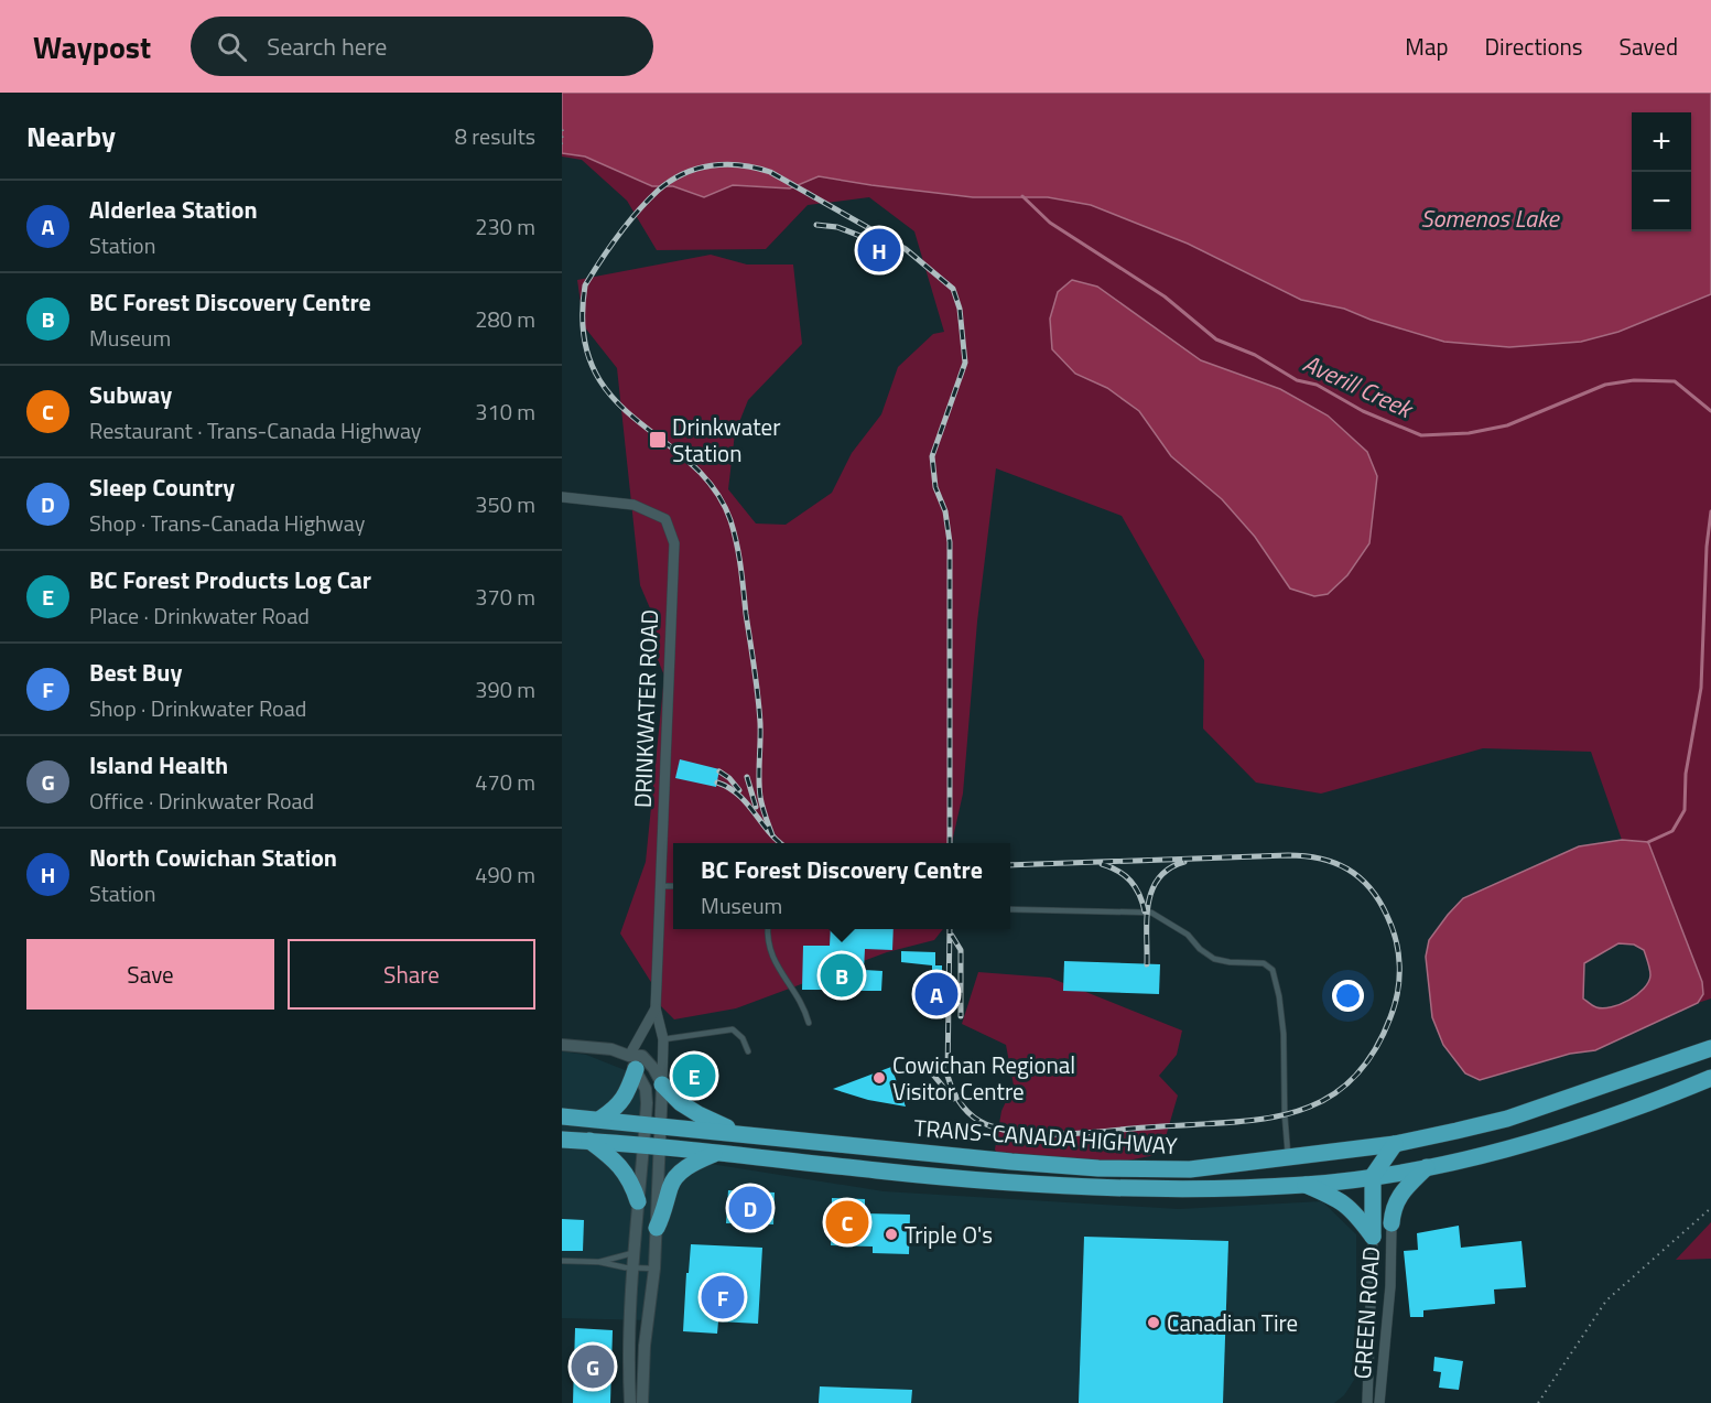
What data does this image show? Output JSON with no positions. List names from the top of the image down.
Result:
{
  "streets": {
    "highway": ["TRANS-CANADA HIGHWAY"],
    "street": ["DRINKWATER ROAD", "GREEN ROAD"]
  },
  "water": ["Somenos Lake", "Averill Creek"],
  "places": {
    "transit": ["Drinkwater Station"],
    "other": ["Cowichan Regional Visitor Centre", "Triple O's", "Canadian Tire"]
  },
  "page": {
    "header": "Waypost",
    "search": "Search here",
    "nav": ["Map", "Directions", "Saved"],
    "heading": ["Nearby", "8 results"],
    "map_buttons": ["+", "−"],
    "list": [
      {
        "mark": "A",
        "name": "Alderlea Station",
        "note": "Station",
        "value": "230 m"
      },
      {
        "mark": "B",
        "name": "BC Forest Discovery Centre",
        "note": "Museum",
        "value": "280 m"
      },
      {
        "mark": "C",
        "name": "Subway",
        "note": "Restaurant · Trans-Canada Highway",
        "value": "310 m"
      },
      {
        "mark": "D",
        "name": "Sleep Country",
        "note": "Shop · Trans-Canada Highway",
        "value": "350 m"
      },
      {
        "mark": "E",
        "name": "BC Forest Products Log Car",
        "note": "Place · Drinkwater Road",
        "value": "370 m"
      },
      {
        "mark": "F",
        "name": "Best Buy",
        "note": "Shop · Drinkwater Road",
        "value": "390 m"
      },
      {
        "mark": "G",
        "name": "Island Health",
        "note": "Office · Drinkwater Road",
        "value": "470 m"
      },
      {
        "mark": "H",
        "name": "North Cowichan Station",
        "note": "Station",
        "value": "490 m"
      }
    ],
    "pins": [
      "H",
      "B",
      "A",
      "E",
      "D",
      "C",
      "F",
      "G"
    ],
    "popup": ["BC Forest Discovery Centre", "Museum"],
    "buttons": ["Save", "Share"]
  }
}
